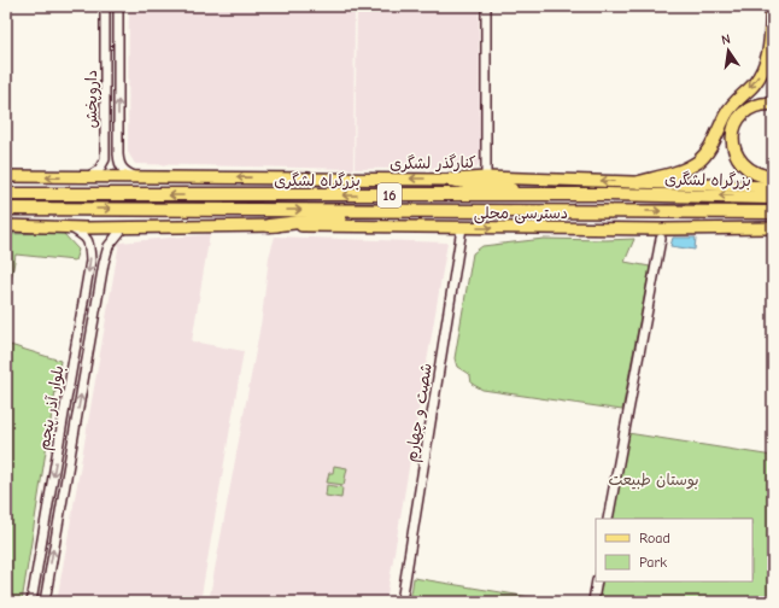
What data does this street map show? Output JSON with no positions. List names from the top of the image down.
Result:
{
  "streets": {
    "highway": ["بزرگراه لشگری", "16"],
    "main road": ["کنارگذر لشگری", "دسترسی محلی"],
    "street": ["داروپخش", "بلوار آذر پنجم", "شصت و چهارم"]
  },
  "crossings": [
    ["داروپخش", "کنارگذر لشگری"],
    ["دسترسی محلی", "شصت و چهارم"]
  ],
  "one_way": ["دسترسی محلی"],
  "parks": ["بوستان طبیعت"],
  "legend": ["Road", "Park"],
  "north": "top"
}
